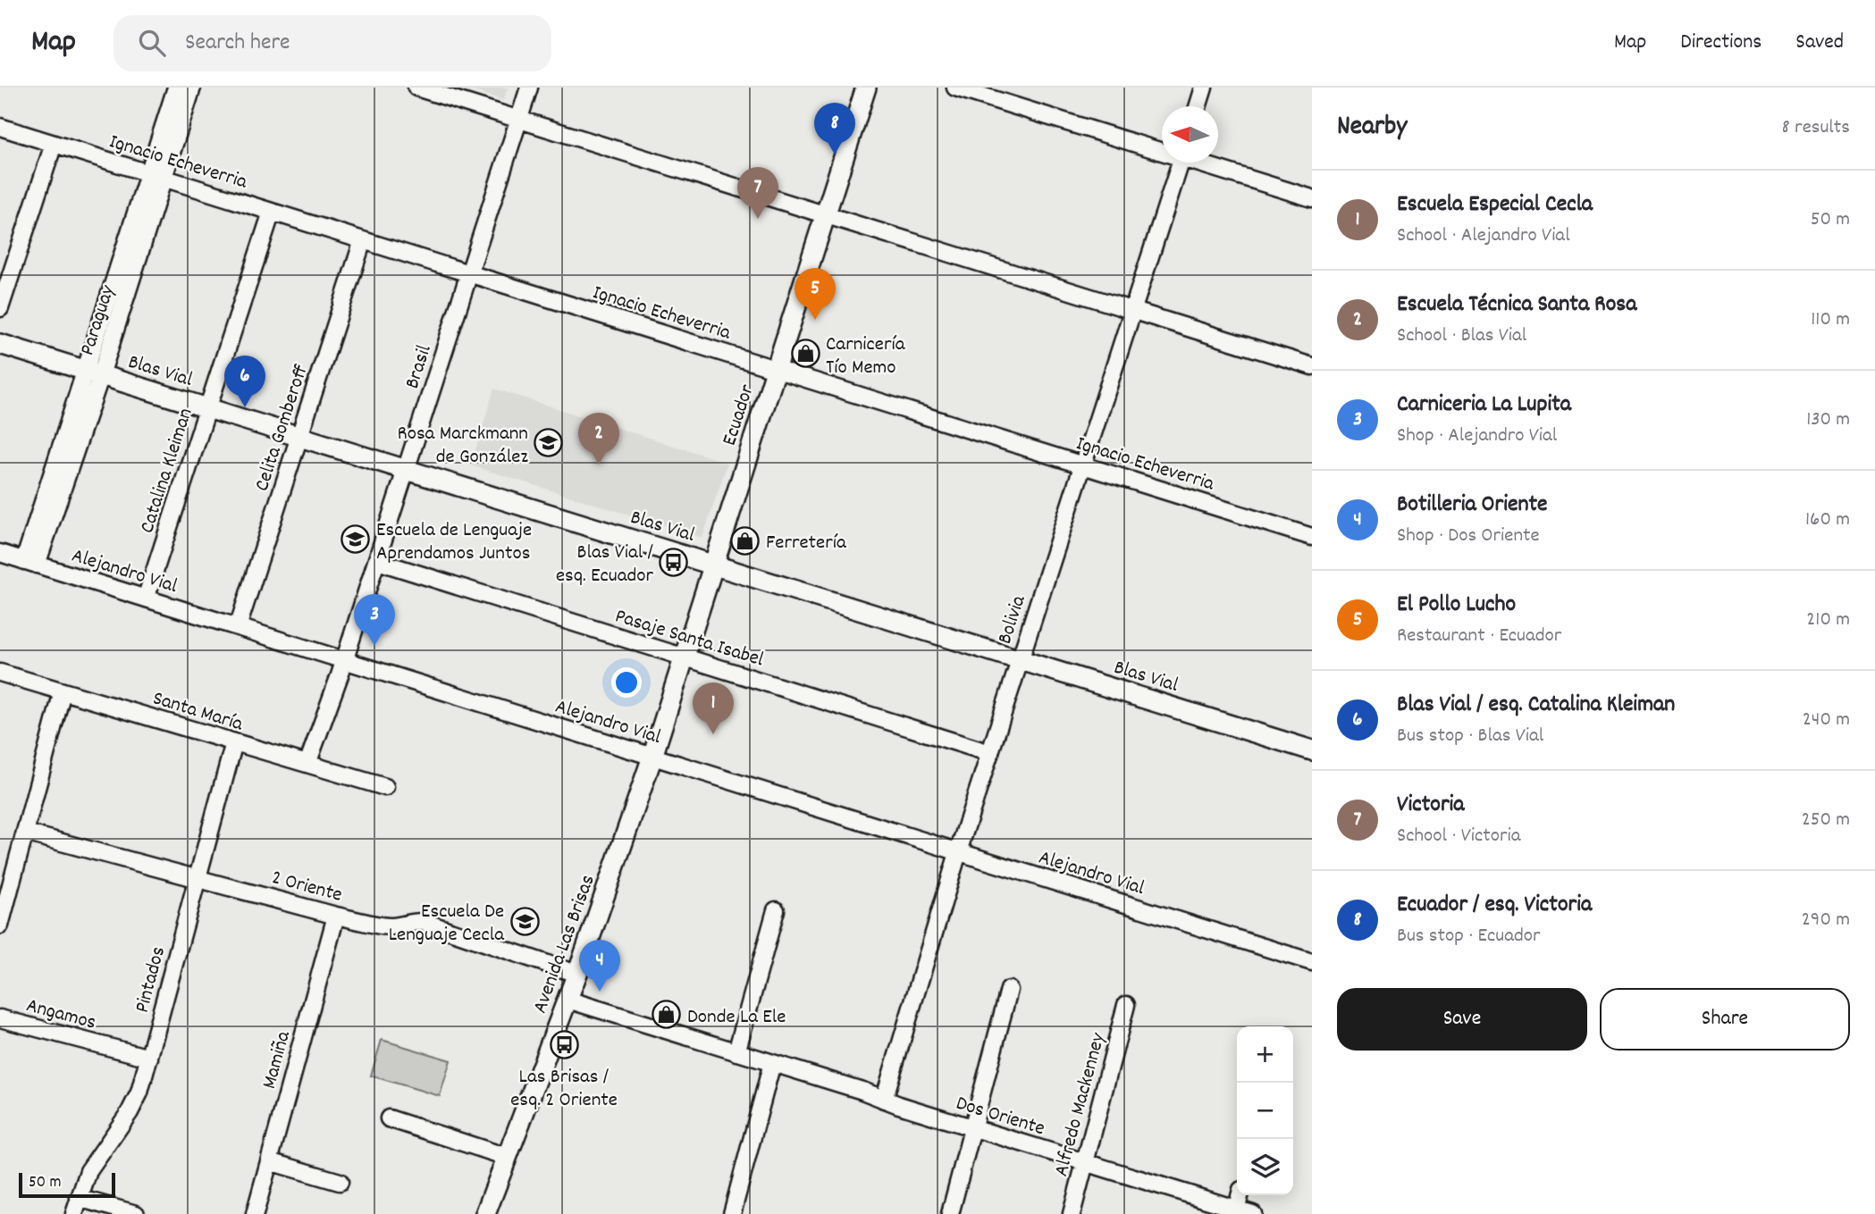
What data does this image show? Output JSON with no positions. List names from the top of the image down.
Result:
{
  "streets": {
    "street": [
      "Ignacio Echeverria",
      "Paraguay",
      "Brasil",
      "Blas Vial",
      "Ecuador",
      "Celita Gomberoff",
      "Catalina Kleiman",
      "Alejandro Vial",
      "Bolivia",
      "Pasaje Santa Isabel",
      "Santa María",
      "2 Oriente",
      "Avenida Las Brisas",
      "Pintados",
      "Angamos",
      "Mamiña",
      "Alfredo Mackenney",
      "Dos Oriente"
    ]
  },
  "crossings": [
    ["Ignacio Echeverria", "Paraguay"],
    ["Ignacio Echeverria", "Brasil"],
    ["Ignacio Echeverria", "Ecuador"],
    ["Ignacio Echeverria", "Celita Gomberoff"],
    ["Ignacio Echeverria", "Catalina Kleiman"],
    ["Ignacio Echeverria", "Bolivia"],
    ["Paraguay", "Blas Vial"],
    ["Paraguay", "Alejandro Vial"],
    ["Brasil", "Blas Vial"],
    ["Brasil", "Alejandro Vial"],
    ["Brasil", "Pasaje Santa Isabel"],
    ["Brasil", "Santa María"],
    ["Blas Vial", "Ecuador"],
    ["Blas Vial", "Celita Gomberoff"],
    ["Blas Vial", "Catalina Kleiman"],
    ["Blas Vial", "Bolivia"],
    ["Ecuador", "Alejandro Vial"],
    ["Ecuador", "Pasaje Santa Isabel"],
    ["Ecuador", "Avenida Las Brisas"],
    ["Celita Gomberoff", "Alejandro Vial"],
    ["Catalina Kleiman", "Alejandro Vial"],
    ["Alejandro Vial", "Bolivia"],
    ["Alejandro Vial", "Avenida Las Brisas"],
    ["Bolivia", "Pasaje Santa Isabel"],
    ["Bolivia", "Dos Oriente"],
    ["Santa María", "Pintados"],
    ["2 Oriente", "Avenida Las Brisas"],
    ["2 Oriente", "Pintados"],
    ["2 Oriente", "Mamiña"],
    ["Avenida Las Brisas", "Dos Oriente"],
    ["Pintados", "Angamos"],
    ["Alfredo Mackenney", "Dos Oriente"]
  ],
  "places": {
    "shop": ["Carnicería Tío Memo", "Ferretería", "Donde La Ele"],
    "school or university": ["Rosa Marckmann de González", "Escuela de Lenguaje Aprendamos Juntos", "Escuela De Lenguaje Cecla"],
    "bus stop": ["Blas Vial / esq. Ecuador", "Las Brisas / esq. 2 Oriente"]
  },
  "scale_bar": "50 m",
  "north": "left",
  "page": {
    "header": "Map",
    "search": "Search here",
    "nav": ["Map", "Directions", "Saved"],
    "heading": ["Nearby", "8 results"],
    "pins": [
      "8",
      "7",
      "5",
      "6",
      "2",
      "3",
      "1",
      "4"
    ],
    "list": [
      {
        "mark": "1",
        "name": "Escuela Especial Cecla",
        "note": "School · Alejandro Vial",
        "value": "50 m"
      },
      {
        "mark": "2",
        "name": "Escuela Técnica Santa Rosa",
        "note": "School · Blas Vial",
        "value": "110 m"
      },
      {
        "mark": "3",
        "name": "Carniceria La Lupita",
        "note": "Shop · Alejandro Vial",
        "value": "130 m"
      },
      {
        "mark": "4",
        "name": "Botilleria Oriente",
        "note": "Shop · Dos Oriente",
        "value": "160 m"
      },
      {
        "mark": "5",
        "name": "El Pollo Lucho",
        "note": "Restaurant · Ecuador",
        "value": "210 m"
      },
      {
        "mark": "6",
        "name": "Blas Vial / esq. Catalina Kleiman",
        "note": "Bus stop · Blas Vial",
        "value": "240 m"
      },
      {
        "mark": "7",
        "name": "Victoria",
        "note": "School · Victoria",
        "value": "250 m"
      },
      {
        "mark": "8",
        "name": "Ecuador / esq. Victoria",
        "note": "Bus stop · Ecuador",
        "value": "290 m"
      }
    ],
    "buttons": ["Save", "Share"],
    "map_buttons": ["+", "−"],
    "scale": "50 m"
  }
}
